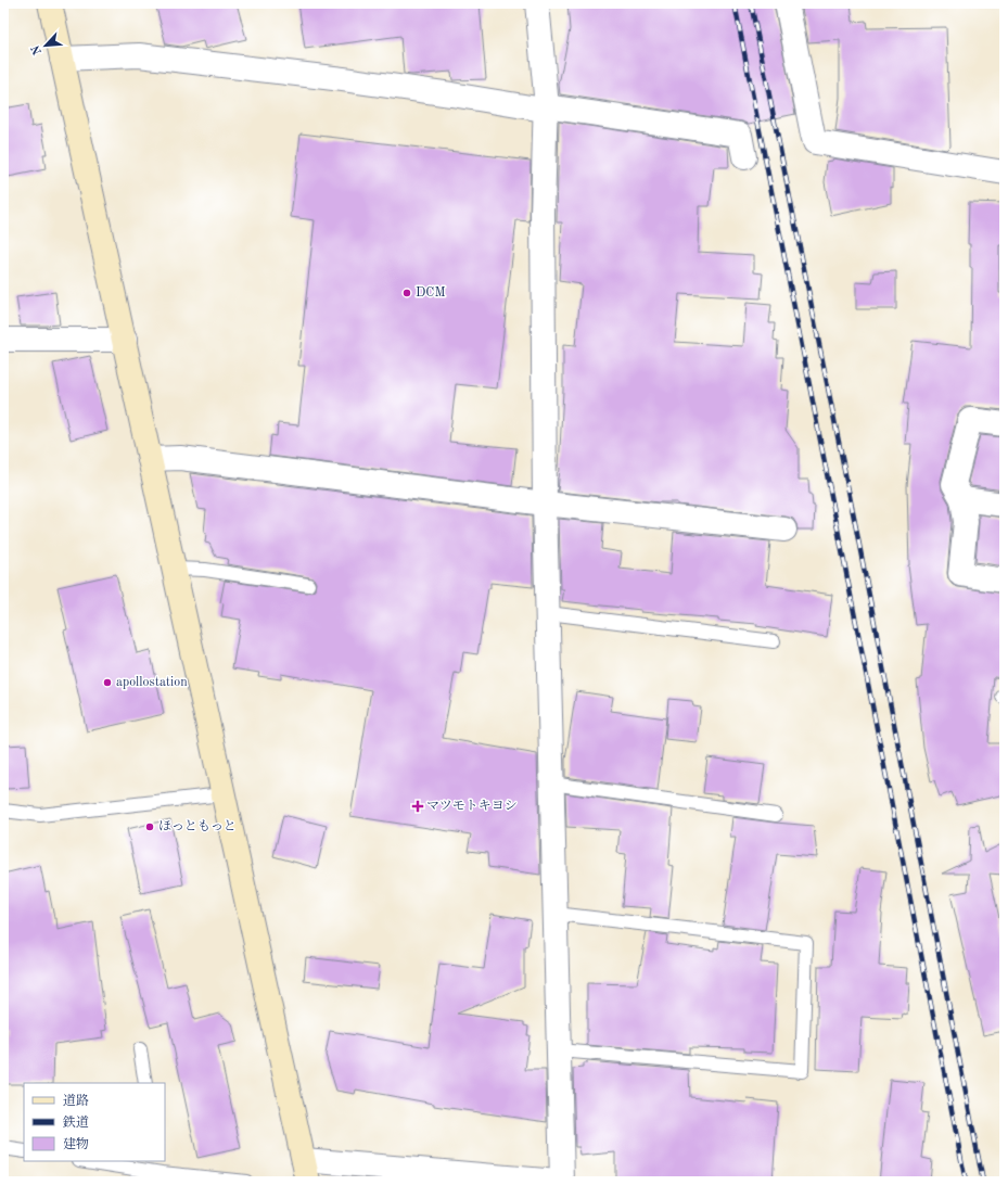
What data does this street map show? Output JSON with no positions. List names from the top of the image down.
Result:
{
  "places": {
    "other": ["DCM", "apollostation", "ほっともっと"],
    "health": ["マツモトキヨシ"]
  },
  "legend": ["道路", "鉄道", "建物"],
  "north": "bottom left"
}
